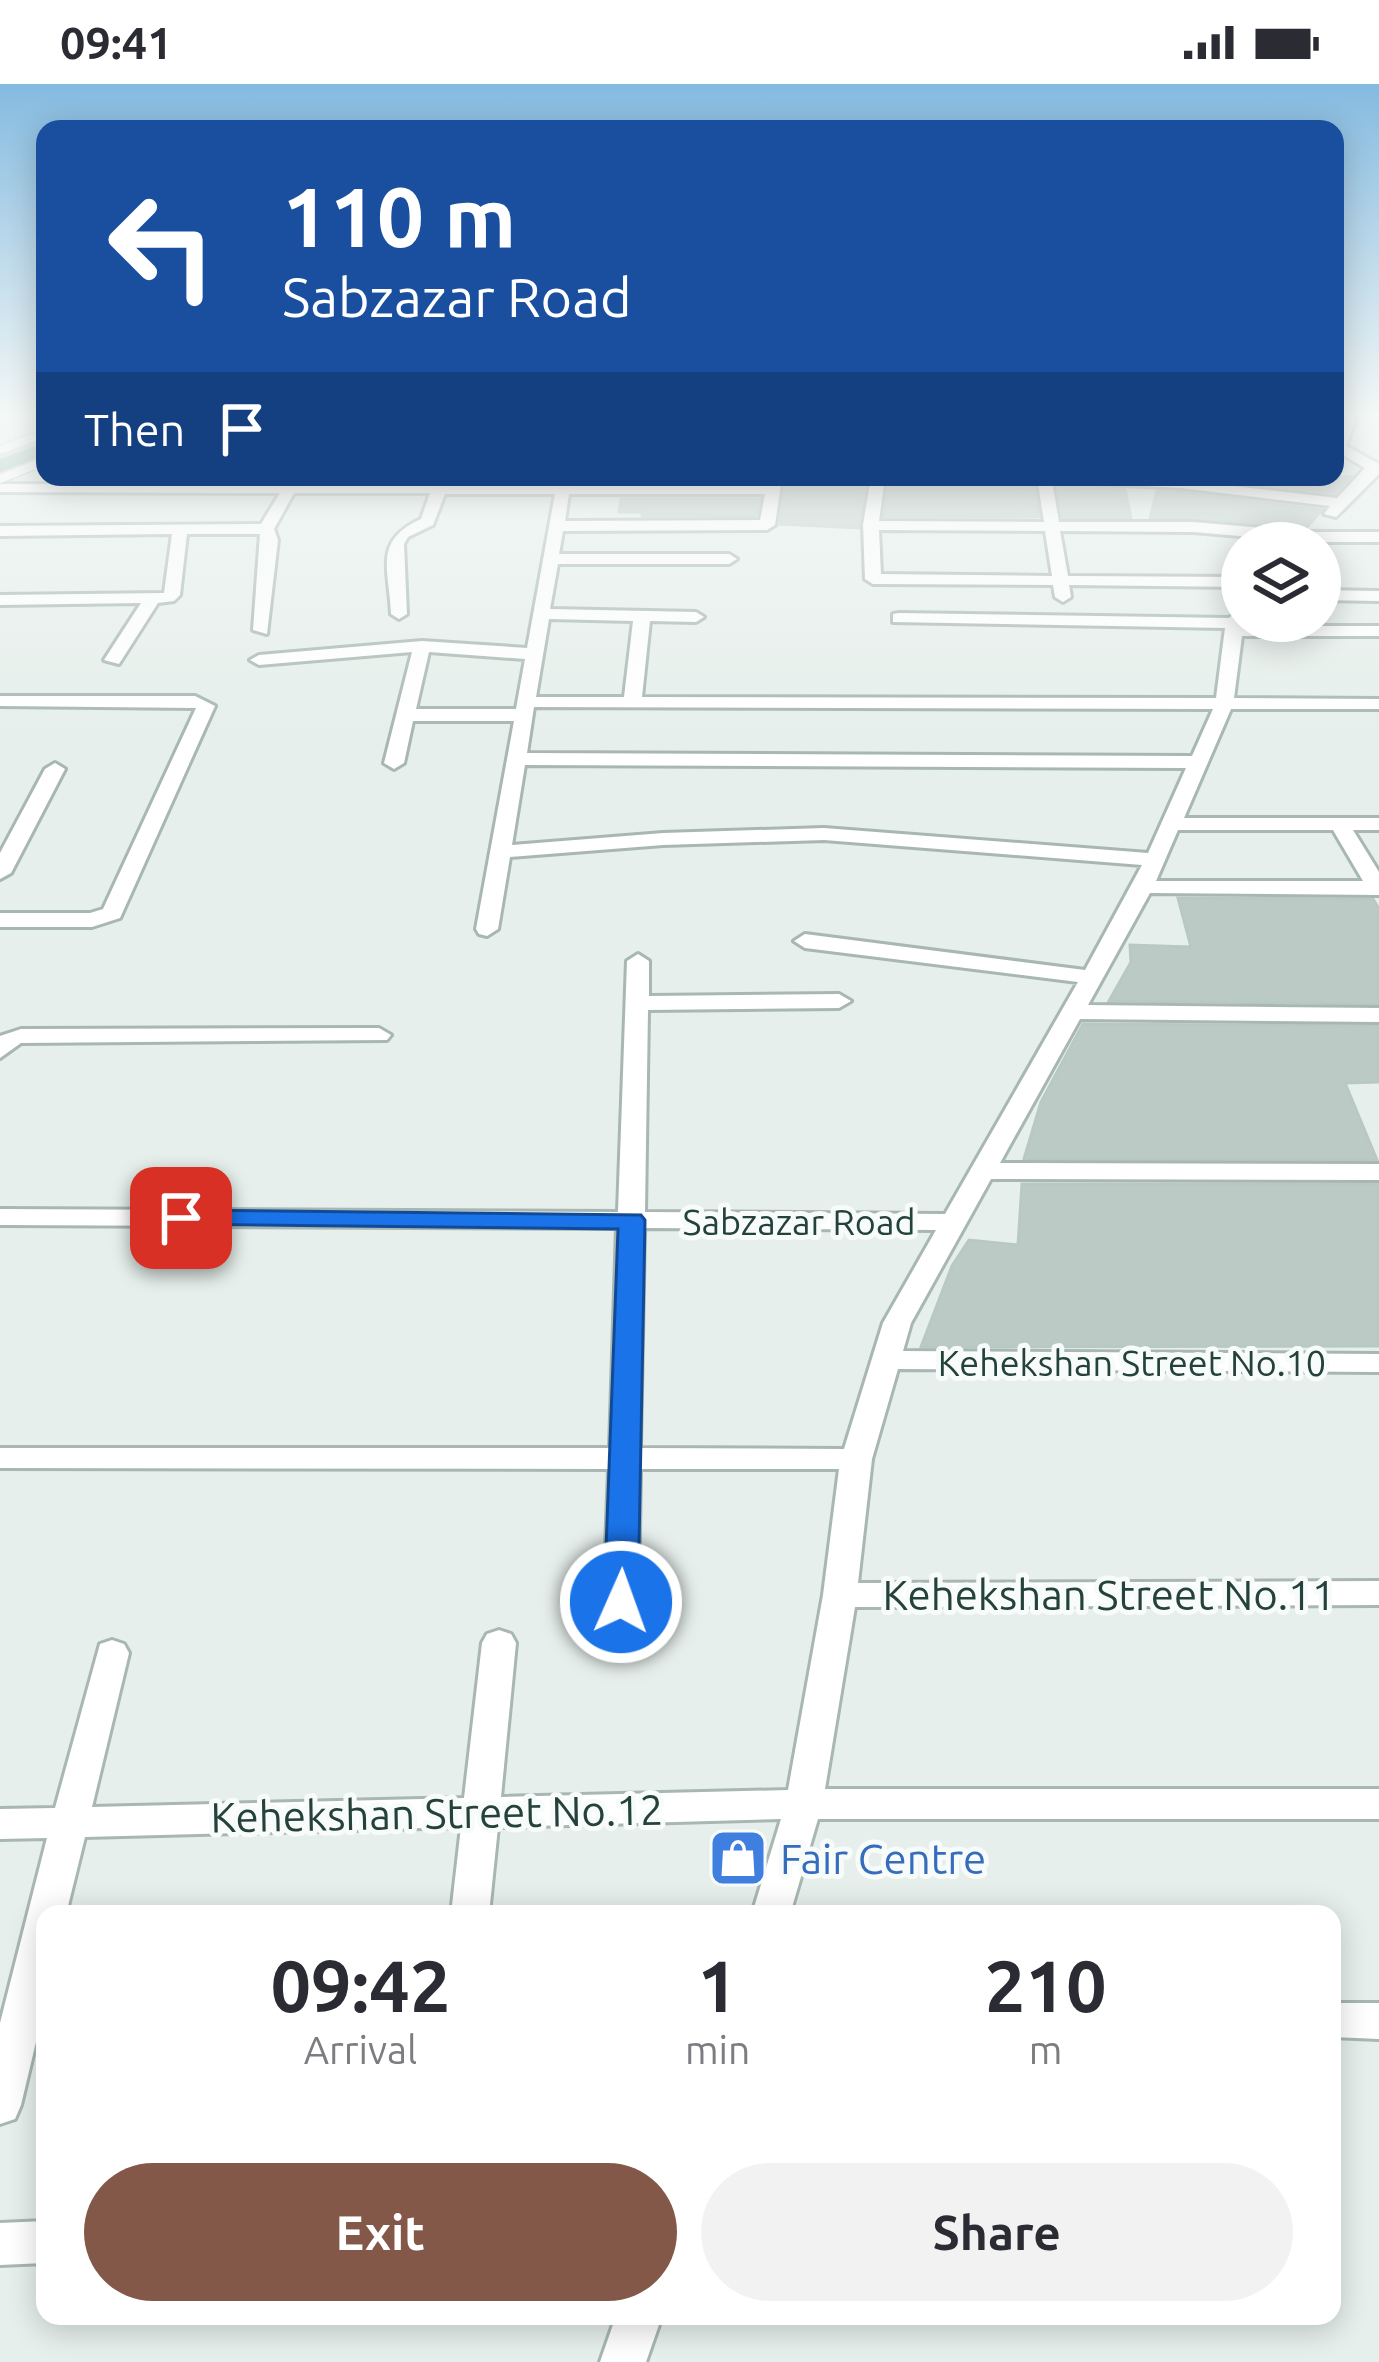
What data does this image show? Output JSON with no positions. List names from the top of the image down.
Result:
{
  "streets": {
    "street": [
      "Sabzazar Road",
      "Kehekshan Street No.10",
      "Kehekshan Street No.11",
      "Kehekshan Street No.12"
    ]
  },
  "places": {
    "shop": ["Fair Centre"]
  },
  "page": {
    "status": "09:41",
    "turn": ["110 m", "Sabzazar Road"],
    "then": "Then",
    "eta": [
      "09:42",
      "Arrival",
      "1",
      "min",
      "210",
      "m"
    ],
    "buttons": ["Exit", "Share"]
  }
}
